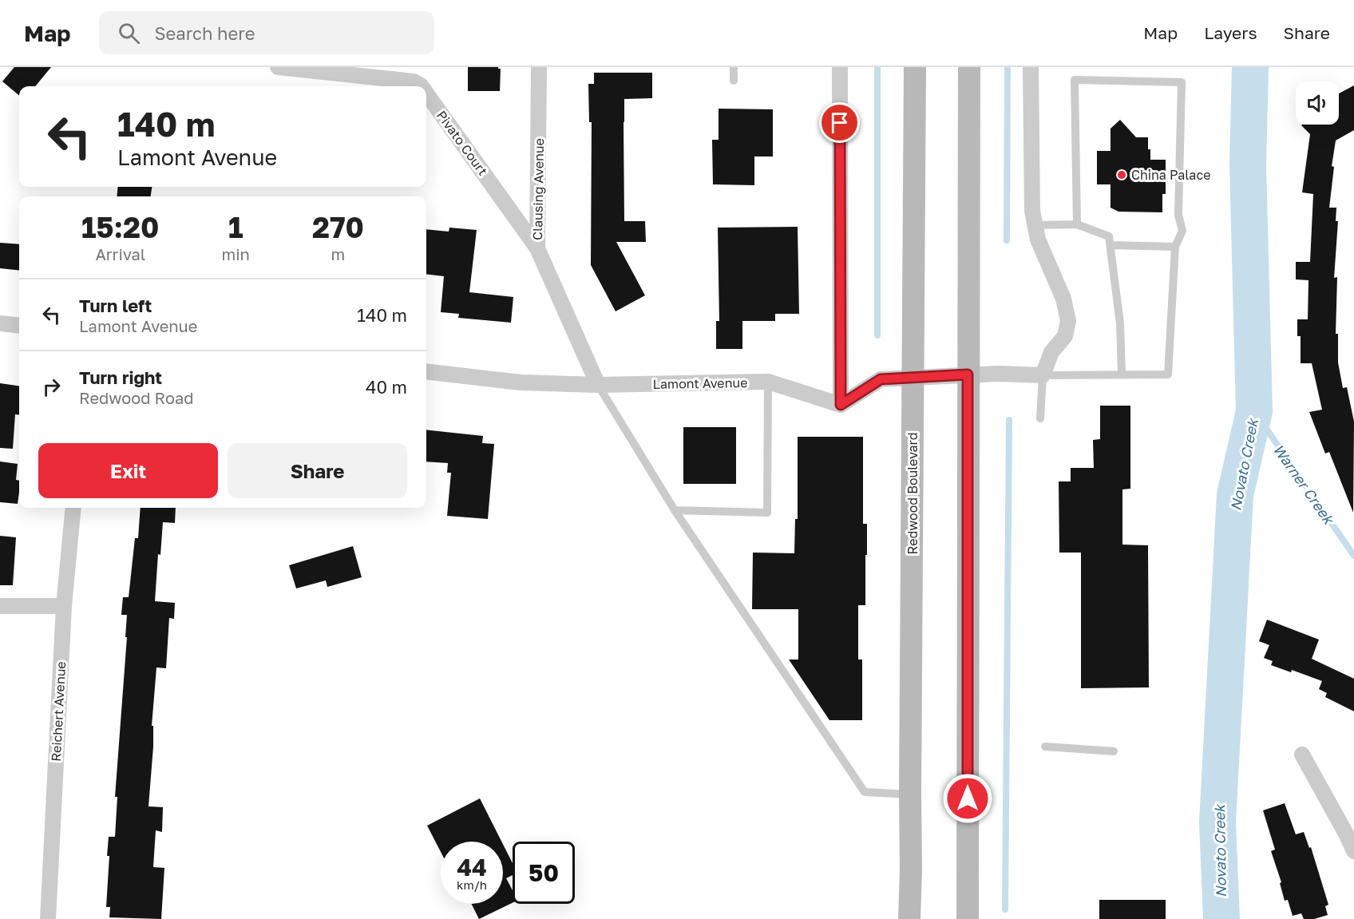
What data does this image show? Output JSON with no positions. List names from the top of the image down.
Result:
{
  "streets": {
    "main road": ["Redwood Boulevard"],
    "street": [
      "Pivato Court",
      "Clausing Avenue",
      "Lamont Avenue",
      "Reichert Avenue"
    ]
  },
  "crossings": [
    ["Pivato Court", "Clausing Avenue"],
    ["Clausing Avenue", "Lamont Avenue"]
  ],
  "water": ["Novato Creek", "Warner Creek"],
  "places": ["China Palace"],
  "page": {
    "header": "Map",
    "search": "Search here",
    "nav": ["Map", "Layers", "Share"],
    "turn": ["140 m", "Lamont Avenue"],
    "eta": [
      "15:20",
      "Arrival",
      "1",
      "min",
      "270",
      "m"
    ],
    "list": [
      {
        "name": "Turn left",
        "note": "Lamont Avenue",
        "value": "140 m"
      },
      {
        "name": "Turn right",
        "note": "Redwood Road",
        "value": "40 m"
      }
    ],
    "buttons": ["Exit", "Share"],
    "speed": "44 km/h",
    "limit": "50"
  }
}
